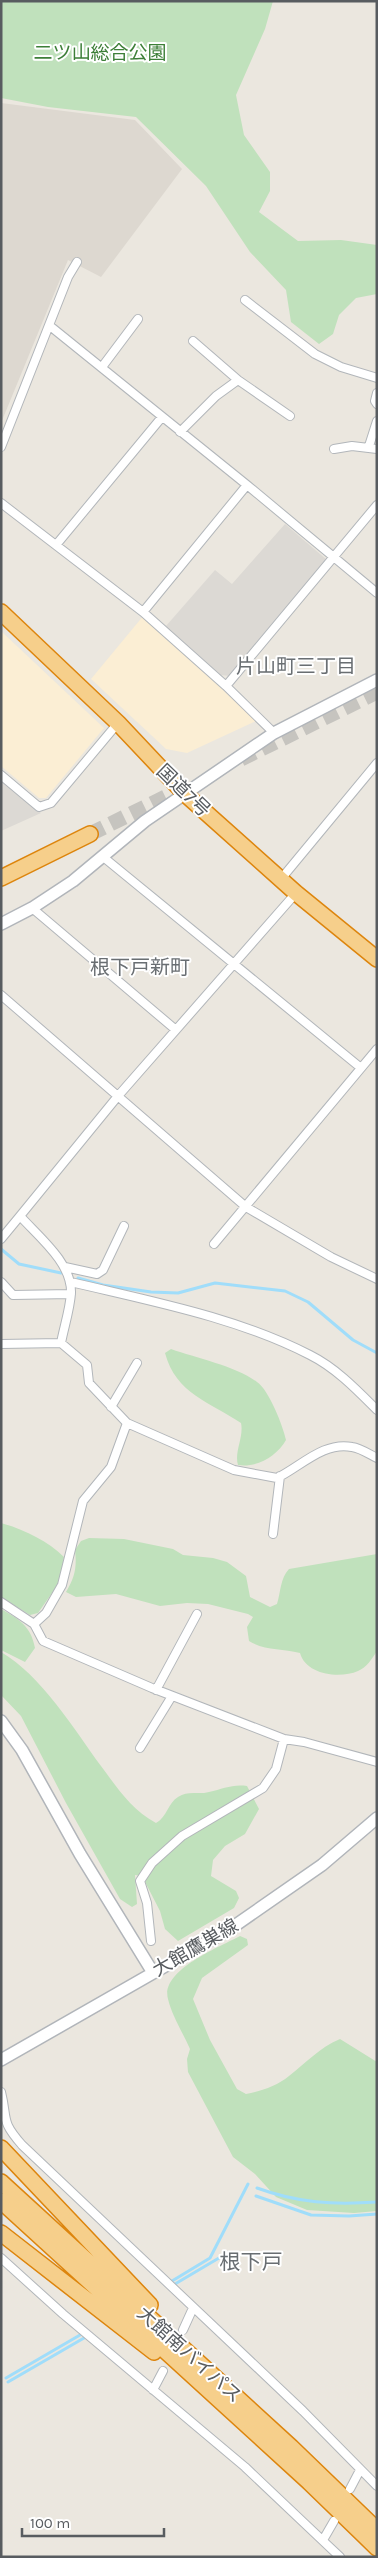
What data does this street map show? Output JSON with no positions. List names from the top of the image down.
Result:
{
  "streets": {
    "highway": ["国道7号", "大館南バイパス"],
    "street": ["大館鷹巣線"]
  },
  "districts": ["片山町三丁目", "根下戸新町", "根下戸"],
  "parks": ["二ツ山総合公園"],
  "scale_bar": "100 m"
}
